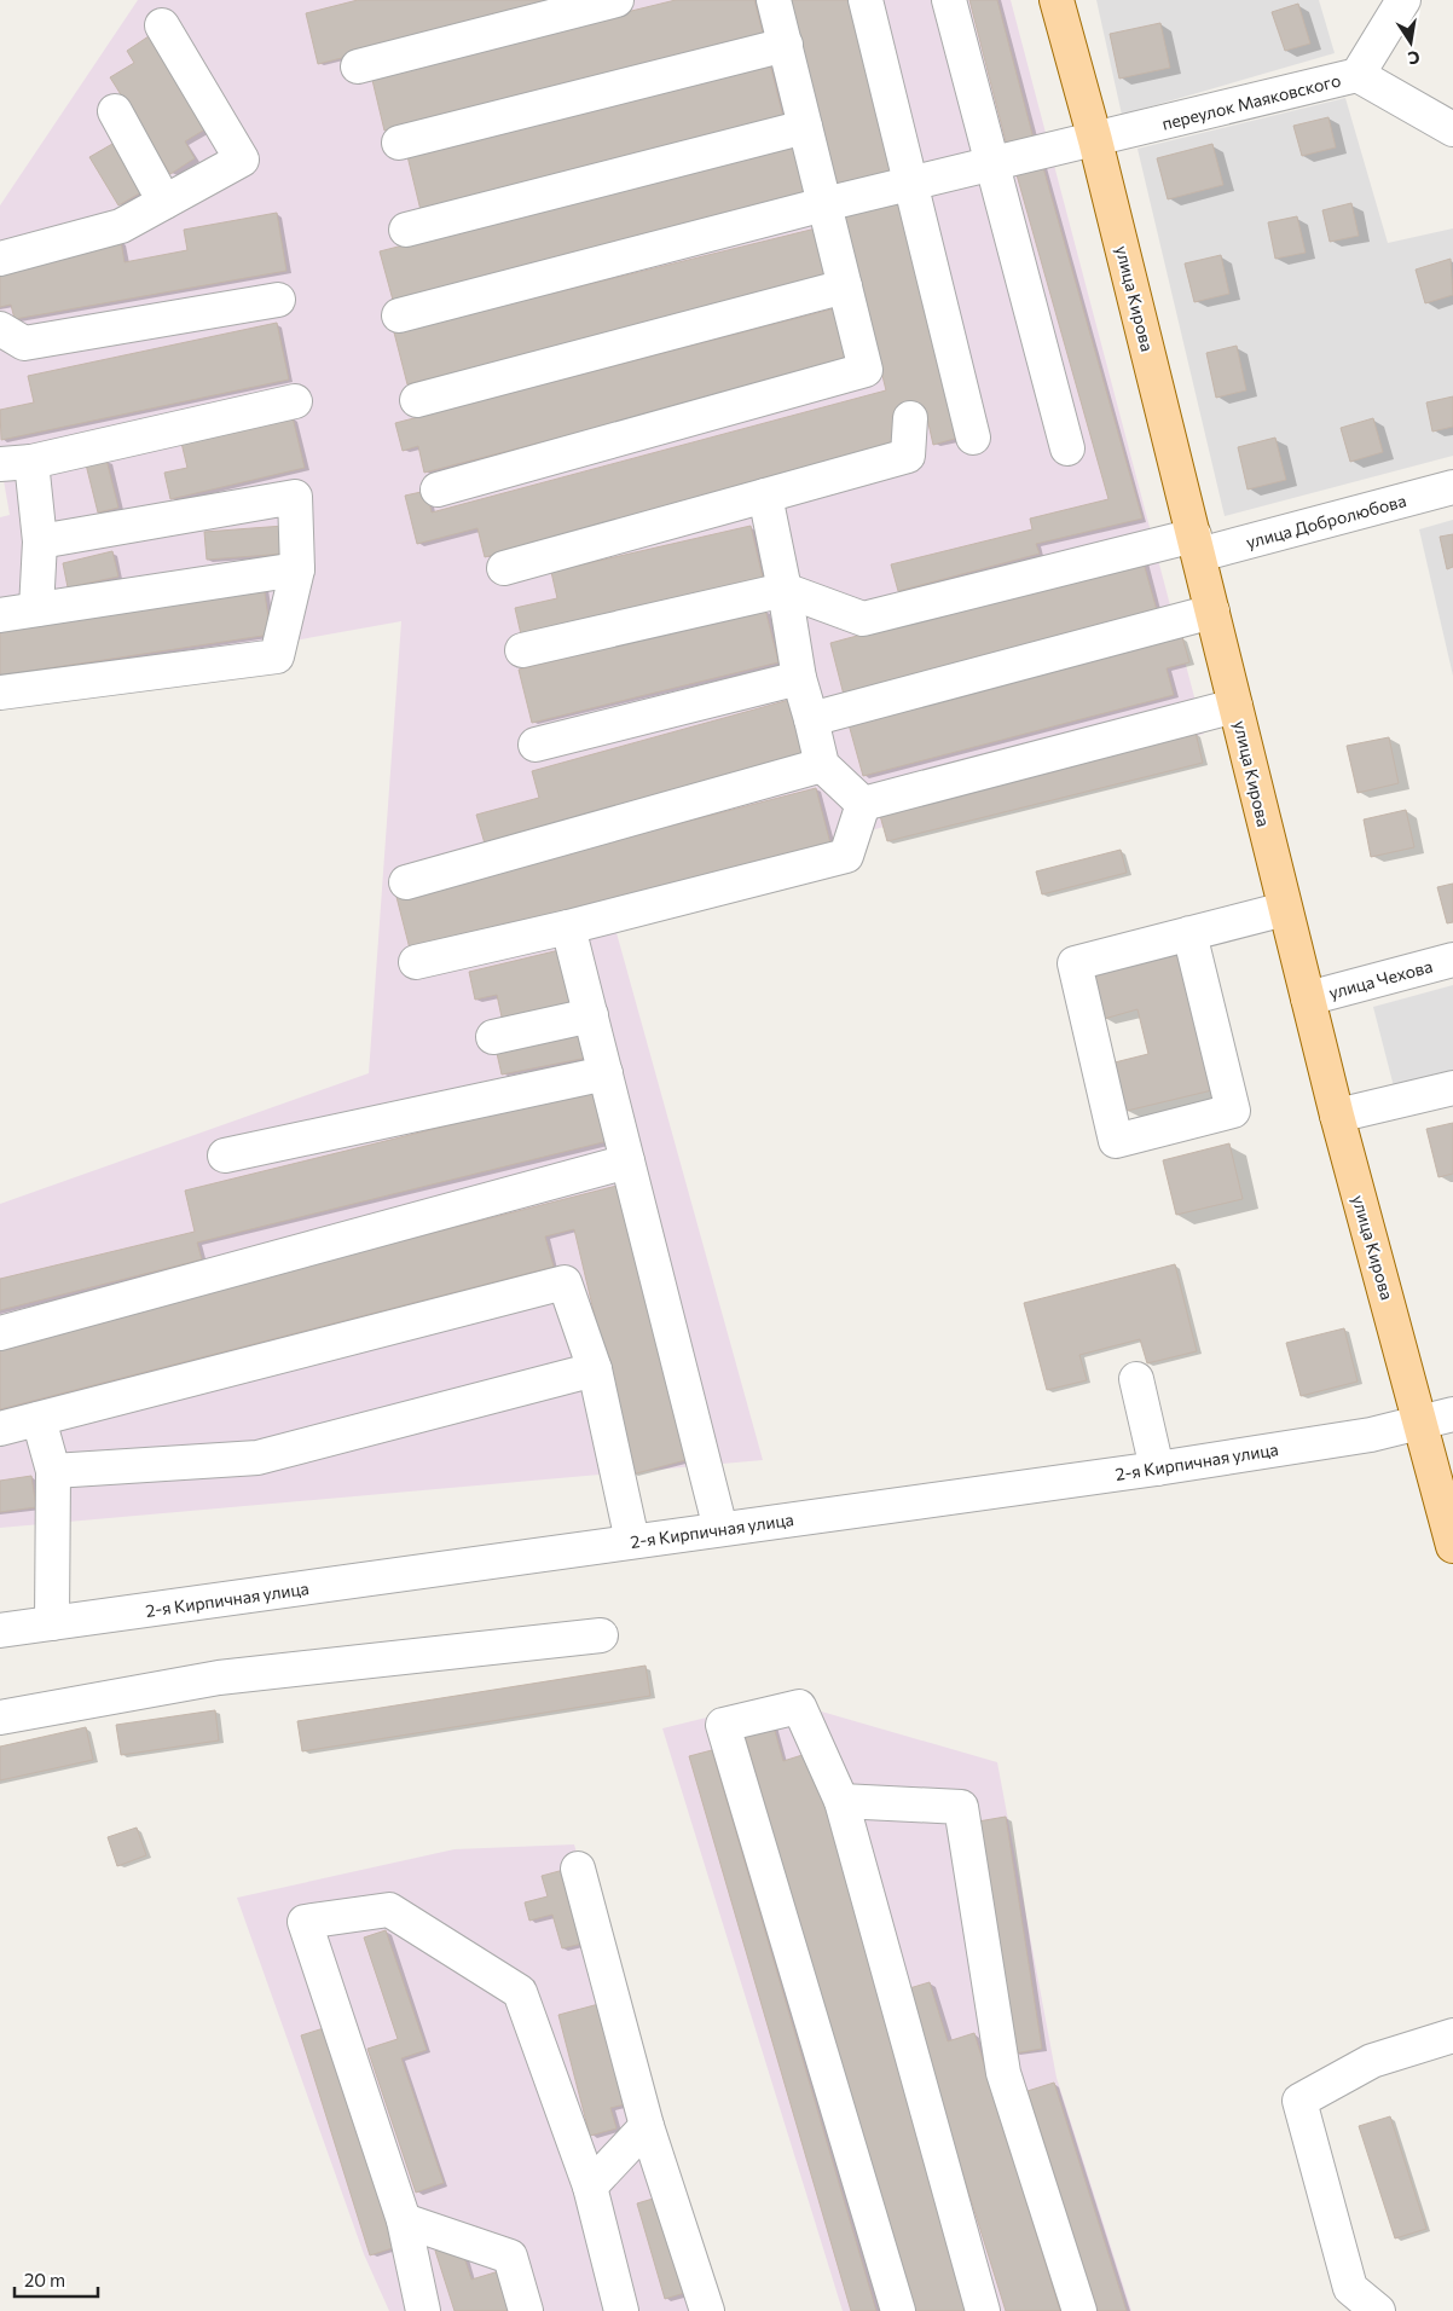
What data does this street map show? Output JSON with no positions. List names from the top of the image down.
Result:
{
  "streets": {
    "main road": ["улица Кирова"],
    "street": [
      "переулок Маяковского",
      "улица Добролюбова",
      "улица Чехова",
      "2-я Кирпичная улица"
    ]
  },
  "crossings": [
    ["переулок Маяковского", "улица Кирова"],
    ["улица Кирова", "улица Добролюбова"],
    ["улица Кирова", "улица Чехова"],
    ["улица Кирова", "2-я Кирпичная улица"]
  ],
  "scale_bar": "20 m",
  "north": "bottom"
}
